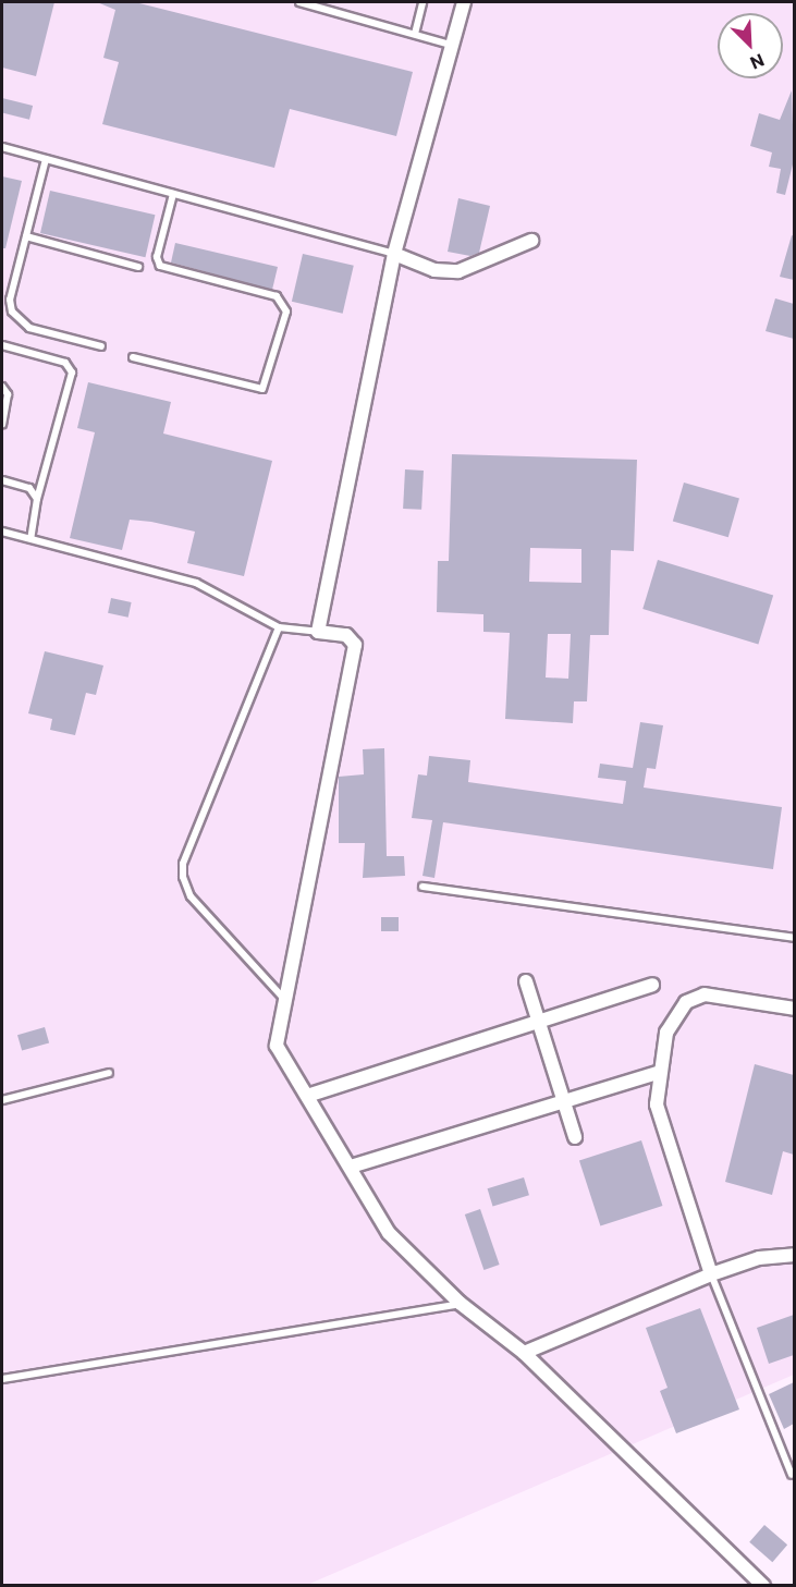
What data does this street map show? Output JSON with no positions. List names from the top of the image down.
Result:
{
  "north": "bottom right"
}
